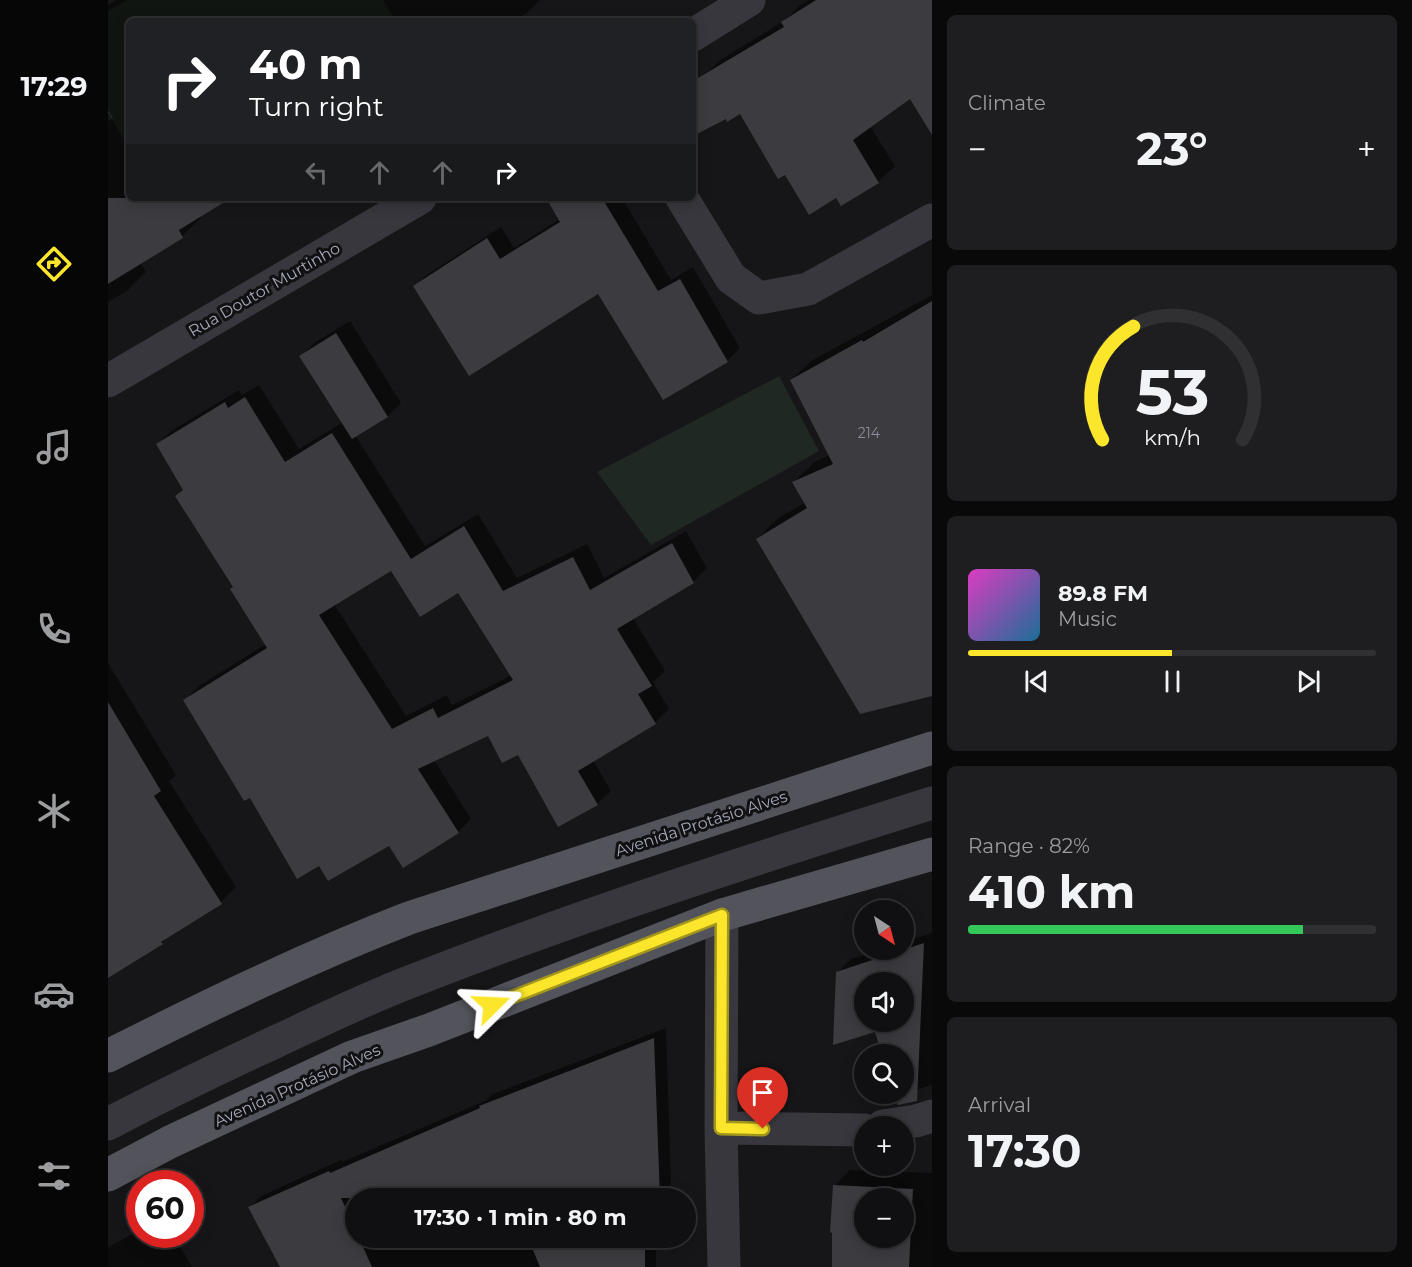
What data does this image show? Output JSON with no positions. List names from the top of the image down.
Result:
{
  "streets": {
    "main road": ["Avenida Protásio Alves"],
    "street": ["Rua Doutor Murtinho"]
  },
  "house_numbers": ["214"],
  "north": "bottom right",
  "page": {
    "tabs": "17:29",
    "tile": [
      "Climate",
      ["Range · 82%", "410 km"],
      ["Arrival", "17:30"]
    ],
    "turn": ["40 m", "Turn right"],
    "heat": ["−", "23°", "+"],
    "song": ["89.8 FM", "Music"],
    "map_buttons": ["+", "−"],
    "limit": "60",
    "trip": "17:30 · 1 min · 80 m",
    "gauge": ["53", "km/h"]
  }
}
